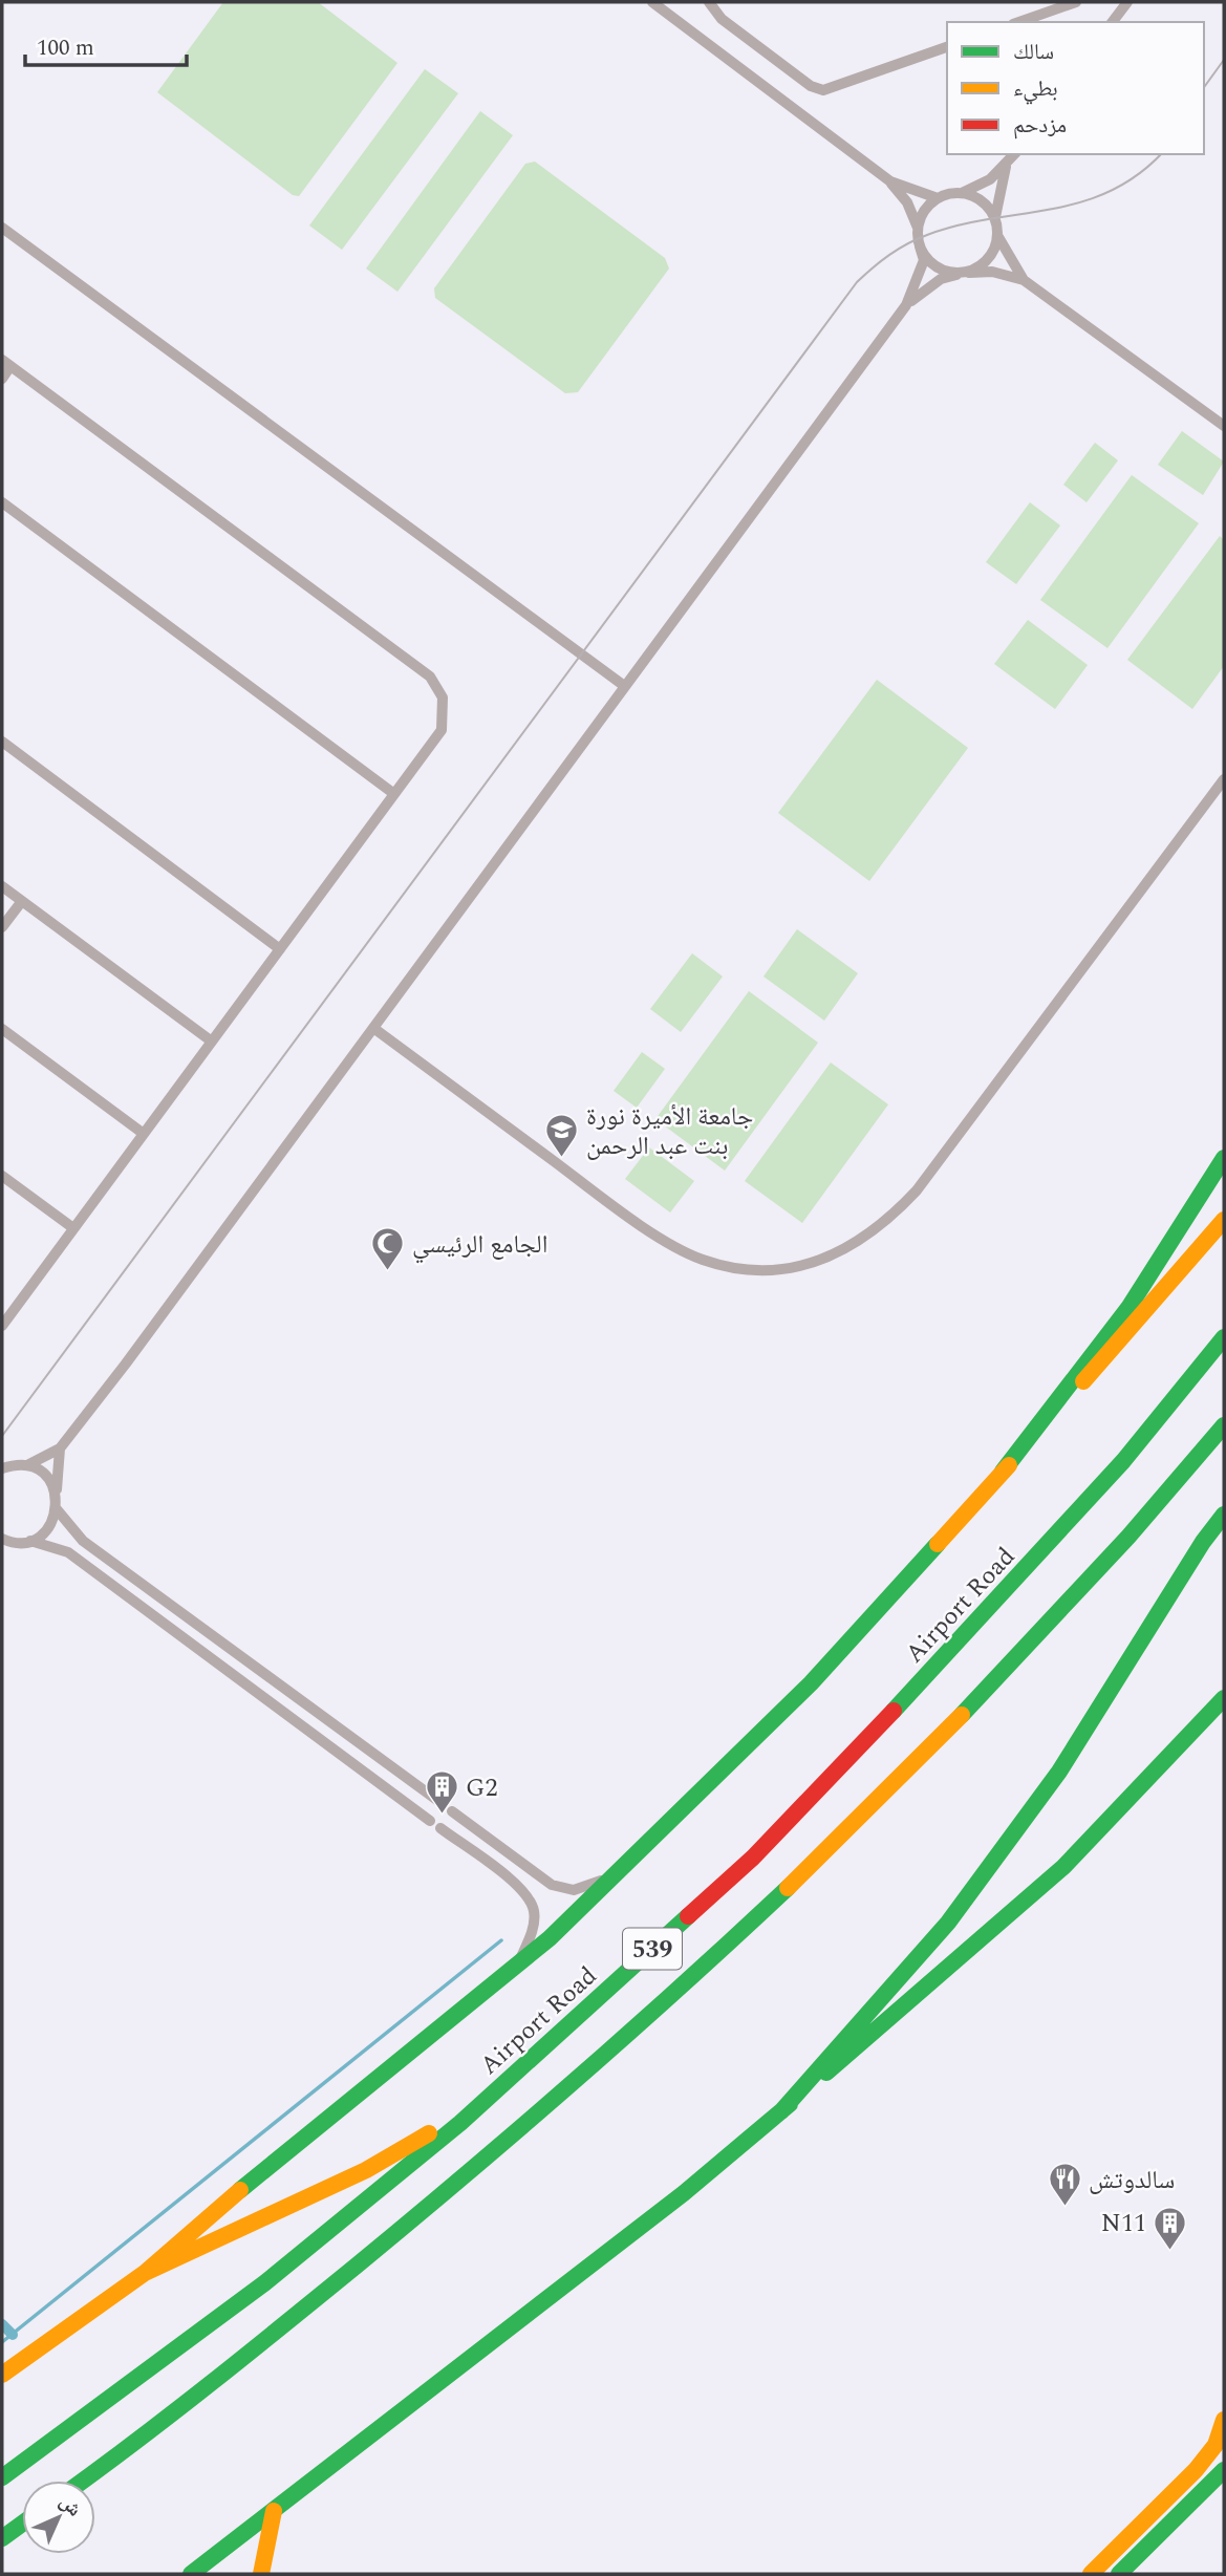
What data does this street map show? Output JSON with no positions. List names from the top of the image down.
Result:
{
  "streets": {
    "main road": ["Airport Road", "539"]
  },
  "places": {
    "school or university": ["جامعة الأميرة نورة بنت عبد الرحمن"],
    "mosque": ["الجامع الرئيسي"],
    "building": ["G2", "N11"],
    "restaurant": ["سالدوتش"]
  },
  "legend": ["سالك", "بطيء", "مزدحم"],
  "scale_bar": "100 m",
  "north": "top right"
}
